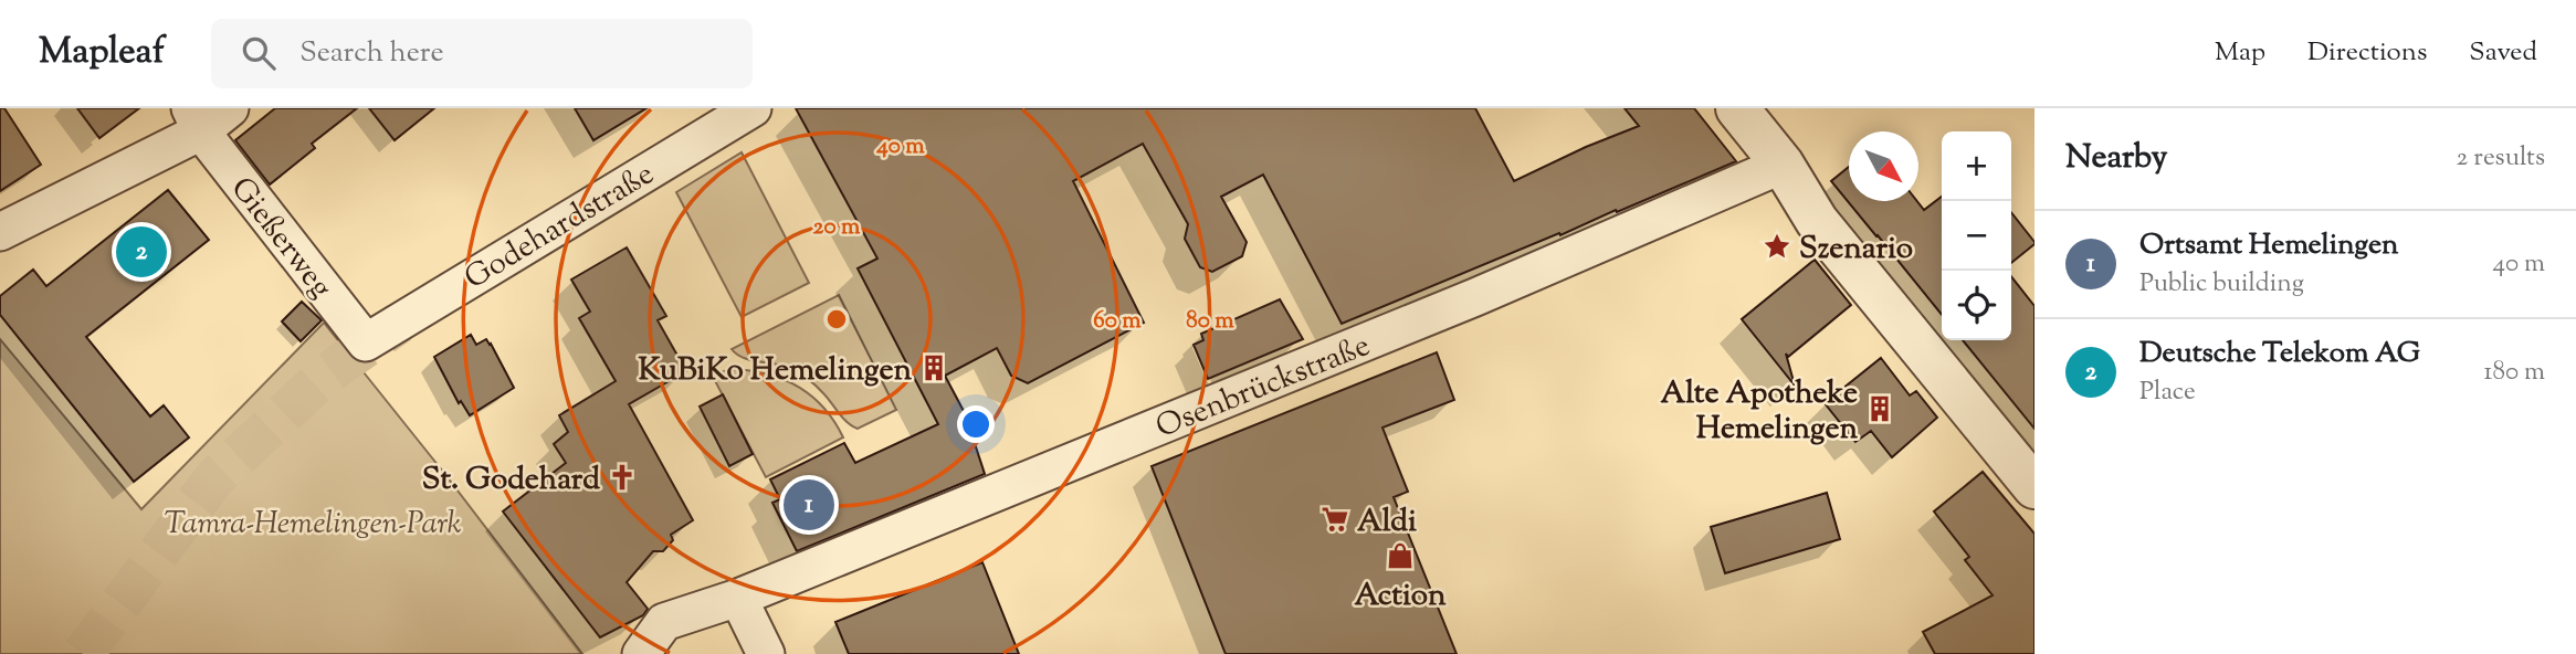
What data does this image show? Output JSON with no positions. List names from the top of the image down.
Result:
{
  "streets": {
    "street": ["Godehardstraße", "Gießerweg", "Osenbrückstraße"]
  },
  "crossings": [
    ["Godehardstraße", "Gießerweg"]
  ],
  "parks": ["Tamra-Hemelingen-Park"],
  "places": {
    "place": ["Szenario"],
    "building": ["KuBiKo Hemelingen", "Alte Apotheke Hemelingen"],
    "church": ["St. Godehard"],
    "supermarket": ["Aldi"],
    "shop": ["Action"]
  },
  "north": "bottom right",
  "page": {
    "header": "Mapleaf",
    "search": "Search here",
    "nav": ["Map", "Directions", "Saved"],
    "heading": ["Nearby", "2 results"],
    "map_buttons": ["+", "−"],
    "list": [
      {
        "mark": "1",
        "name": "Ortsamt Hemelingen",
        "note": "Public building",
        "value": "40 m"
      },
      {
        "mark": "2",
        "name": "Deutsche Telekom AG",
        "note": "Place",
        "value": "180 m"
      }
    ],
    "pins": ["2", "1"]
  },
  "rings": [
    "40 m",
    "20 m",
    "60 m",
    "80 m"
  ]
}
